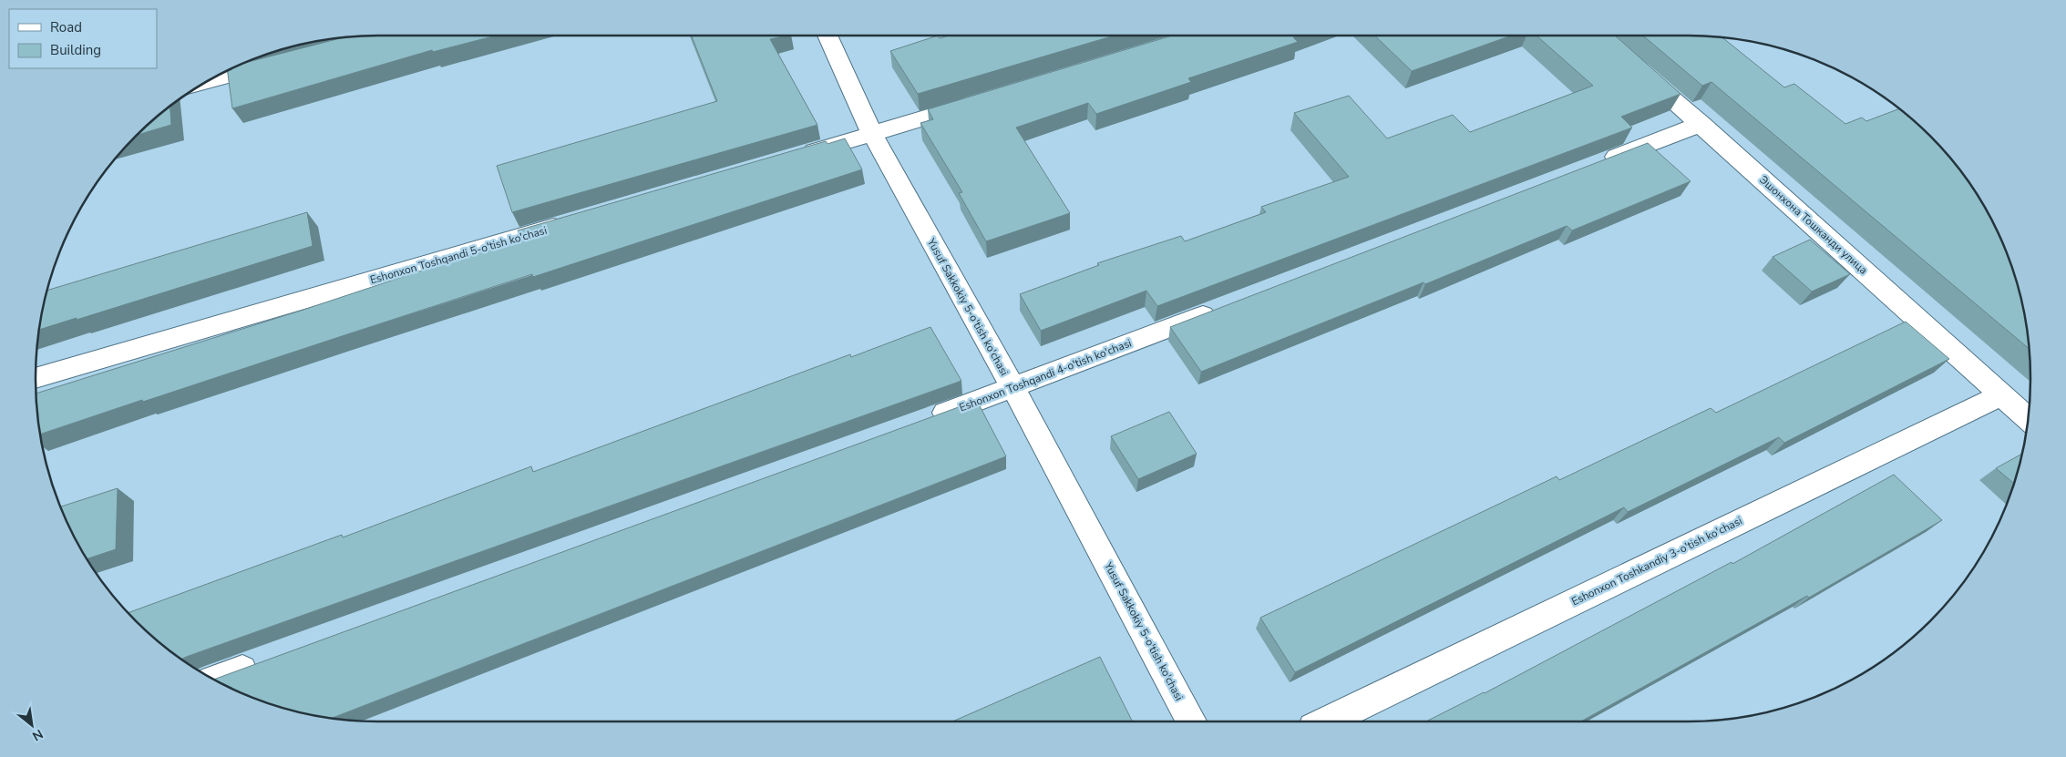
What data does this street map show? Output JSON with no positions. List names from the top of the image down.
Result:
{
  "streets": {
    "street": [
      "Эшонхона Тошканди улица",
      "Eshonxon Toshqandi 5-o'tish ko'chasi",
      "Yusuf Sakkokiy 5-o'tish ko'chasi",
      "Eshonxon Toshqandi 4-o'tish ko'chasi",
      "Eshonxon Toshkandiy 3-o'tish ko'chasi"
    ]
  },
  "crossings": [
    ["Эшонхона Тошканди улица", "Eshonxon Toshkandiy 3-o'tish ko'chasi"],
    ["Yusuf Sakkokiy 5-o'tish ko'chasi", "Eshonxon Toshqandi 4-o'tish ko'chasi"]
  ],
  "legend": ["Road", "Building"],
  "north": "bottom right"
}
